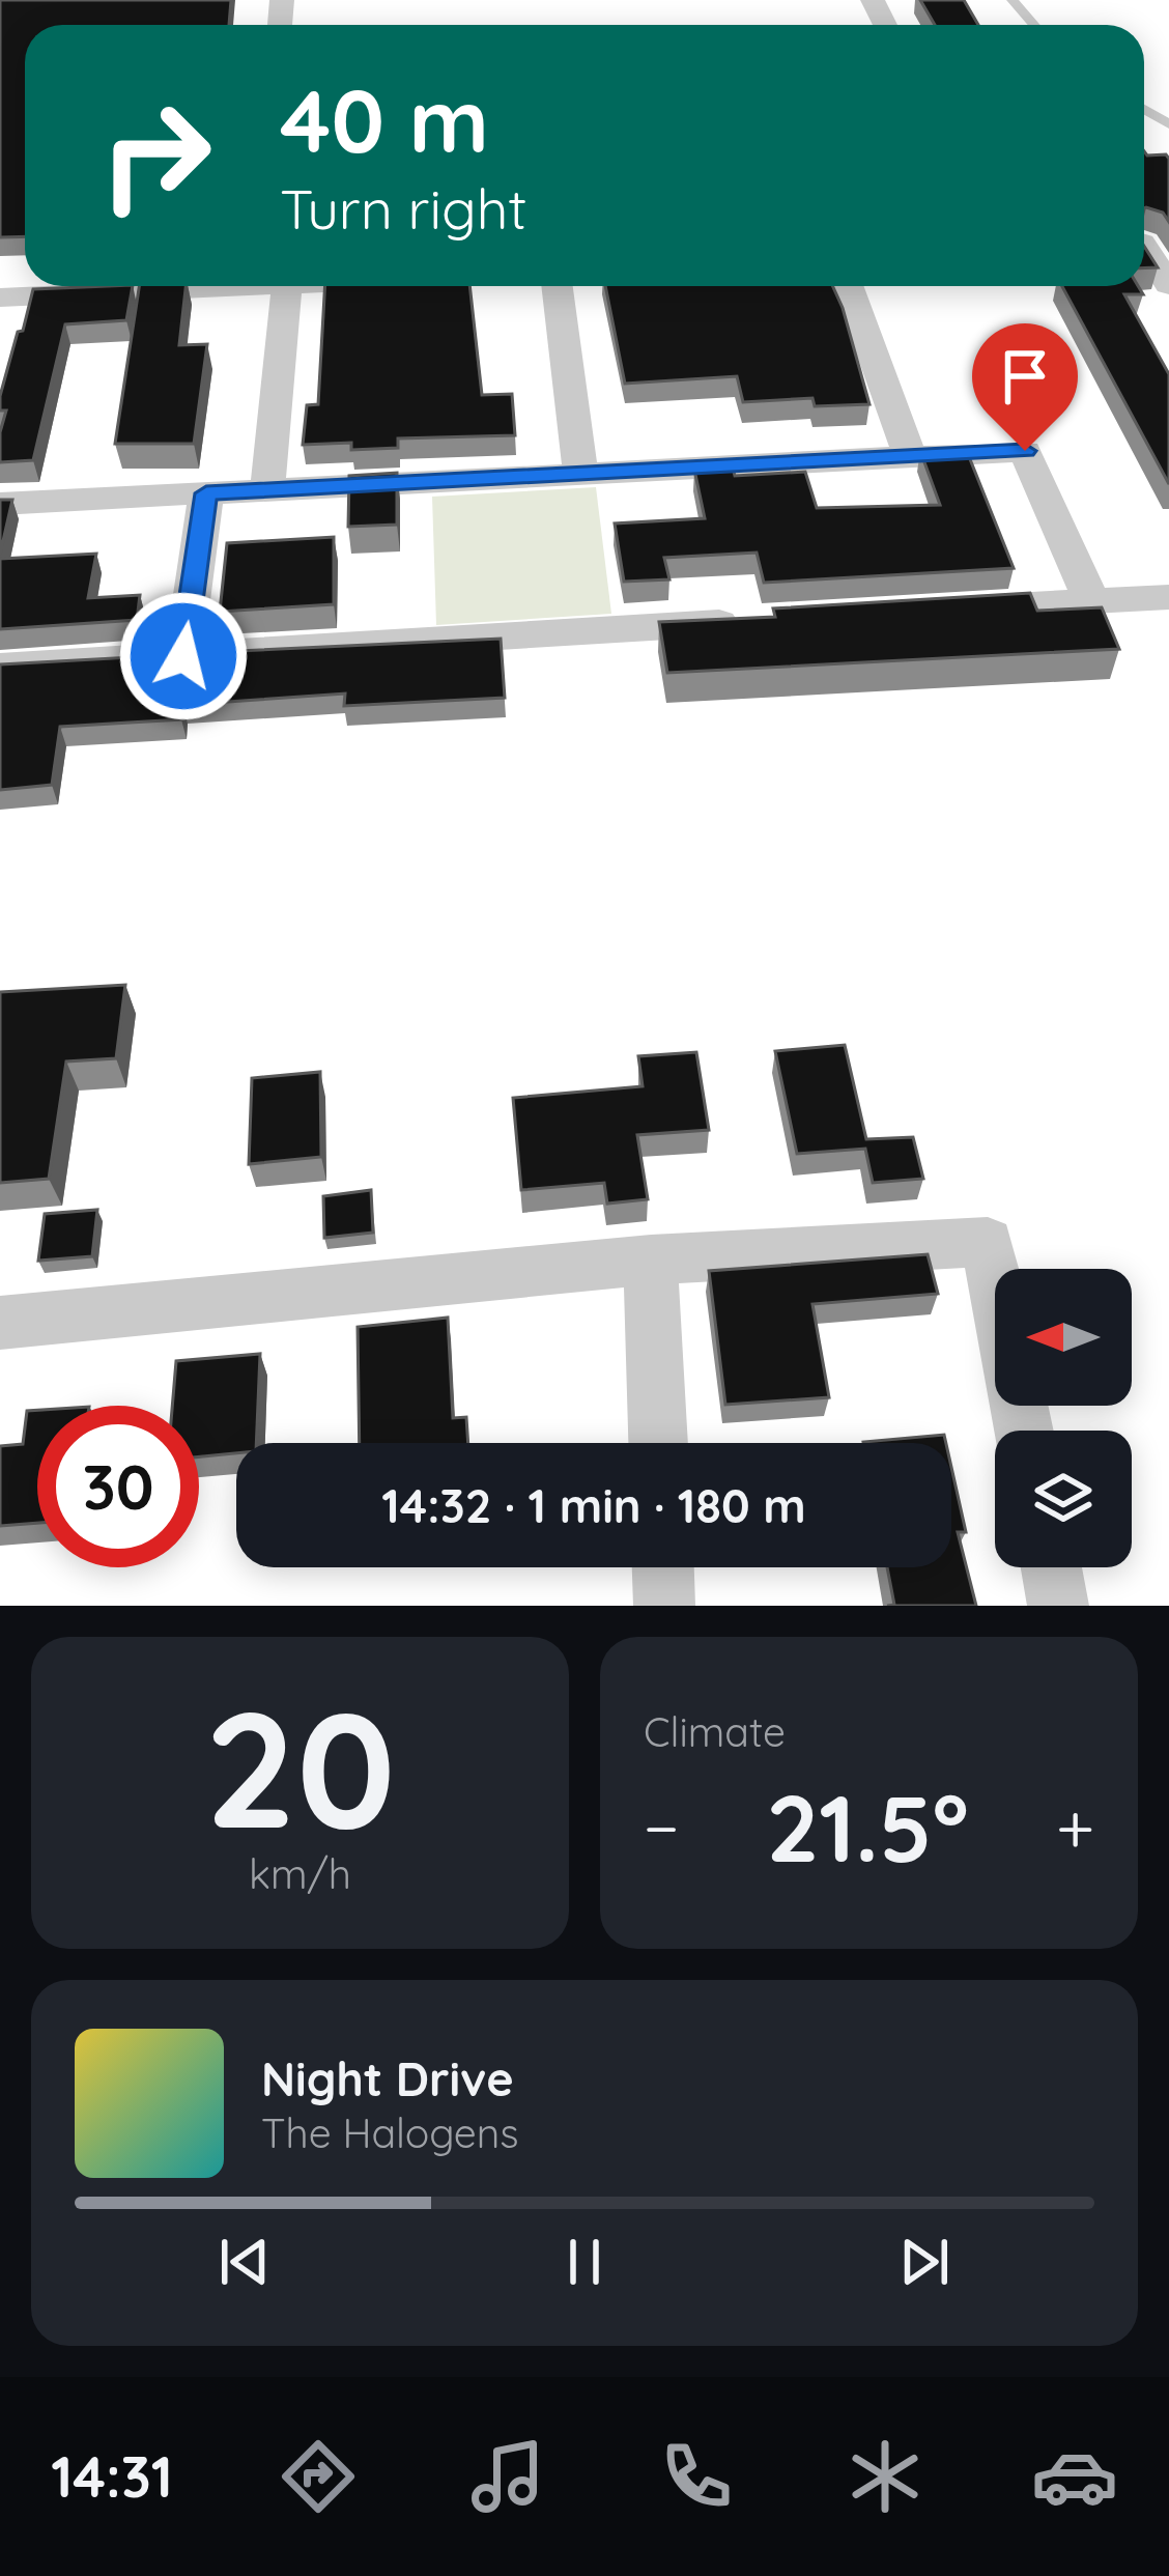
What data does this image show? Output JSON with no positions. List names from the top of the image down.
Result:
{
  "north": "left",
  "page": {
    "turn": ["40 m", "Turn right"],
    "limit": "30",
    "trip": "14:32 · 1 min · 180 m",
    "tile": [
      ["20", "km/h"],
      "Climate"
    ],
    "heat": ["−", "21.5°", "+"],
    "song": ["Night Drive", "The Halogens"],
    "tabs": "14:31"
  }
}
